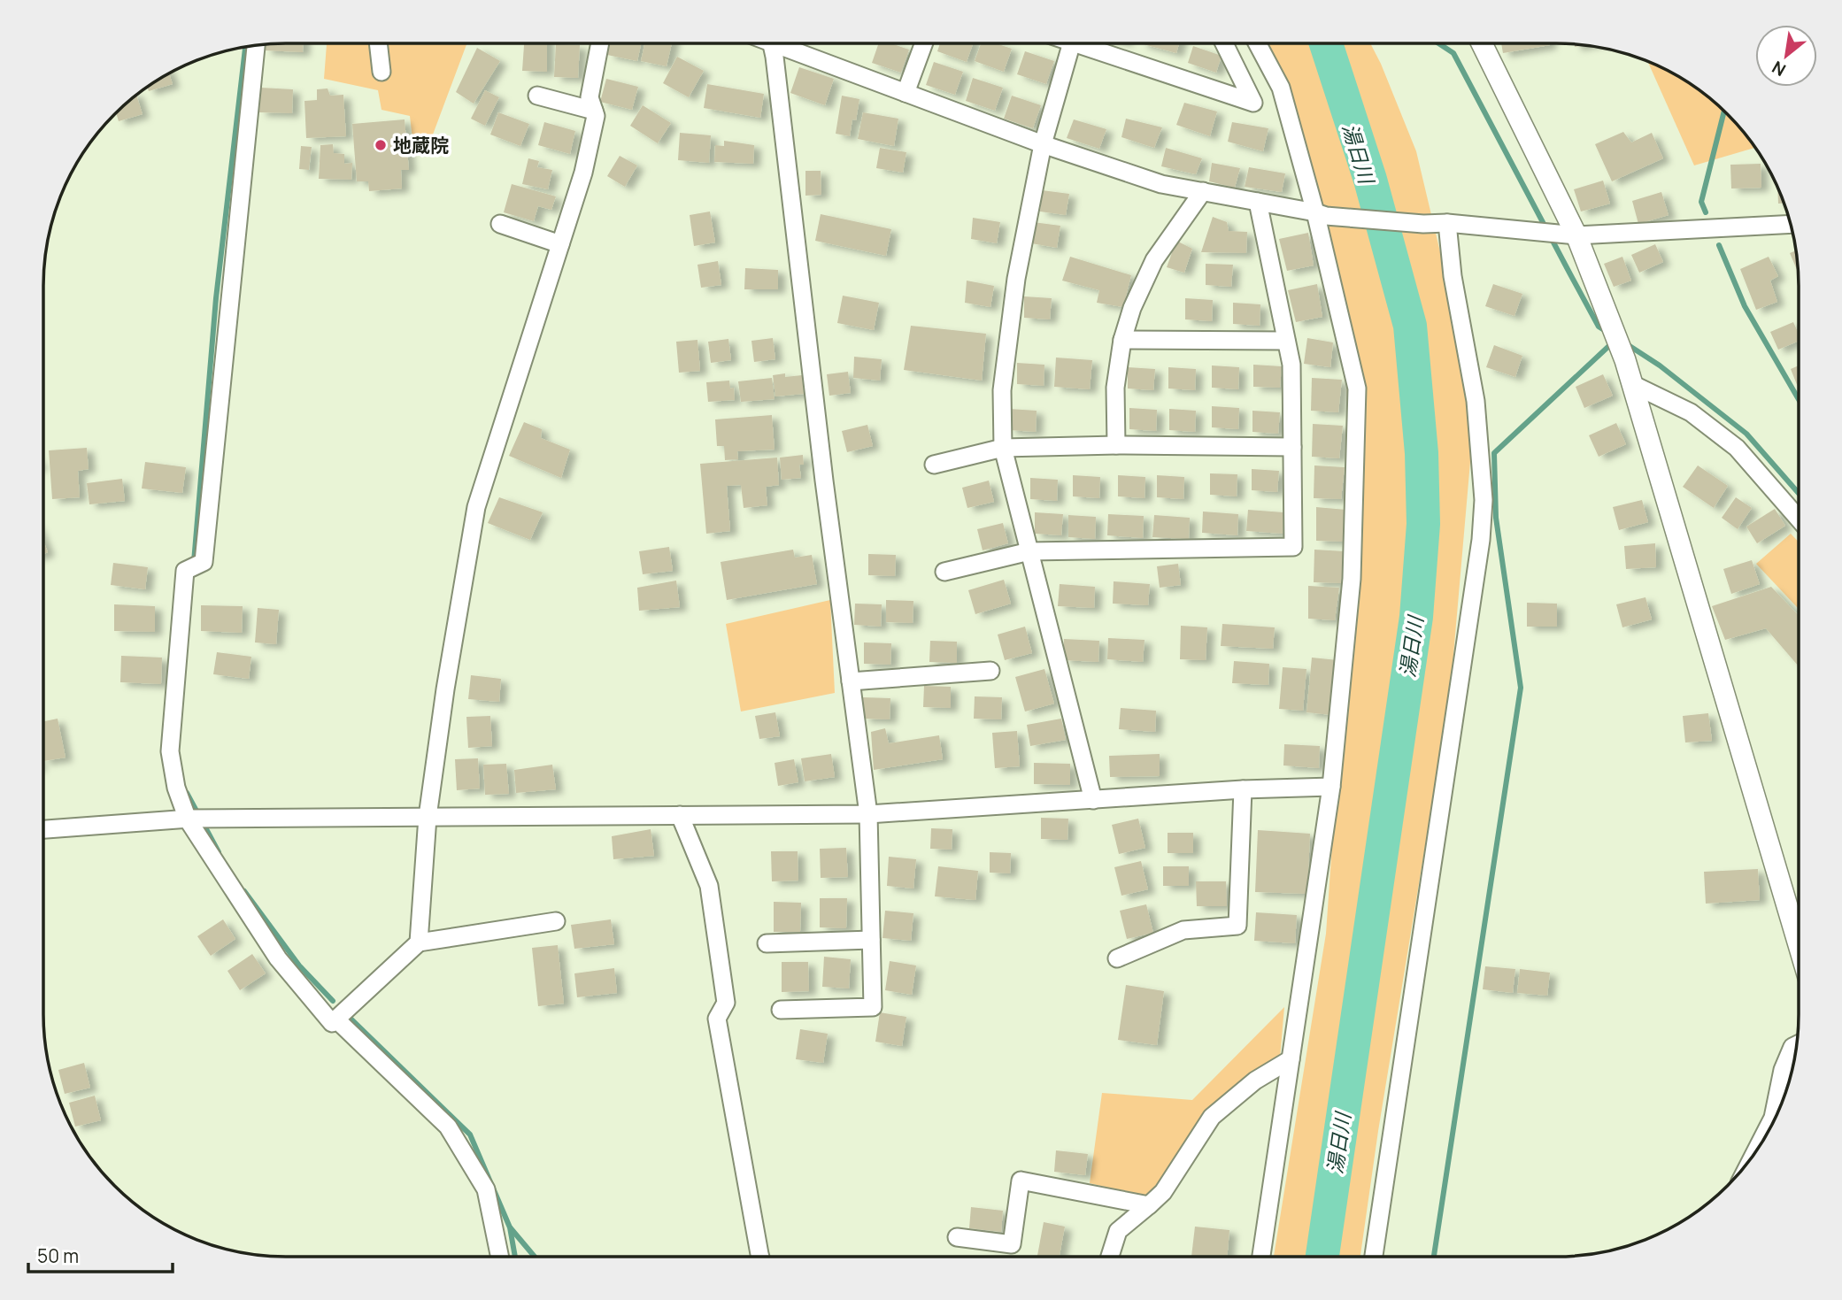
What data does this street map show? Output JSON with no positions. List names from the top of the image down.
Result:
{
  "water": ["湯日川"],
  "places": ["地蔵院"],
  "scale_bar": "50 m",
  "north": "bottom left"
}
